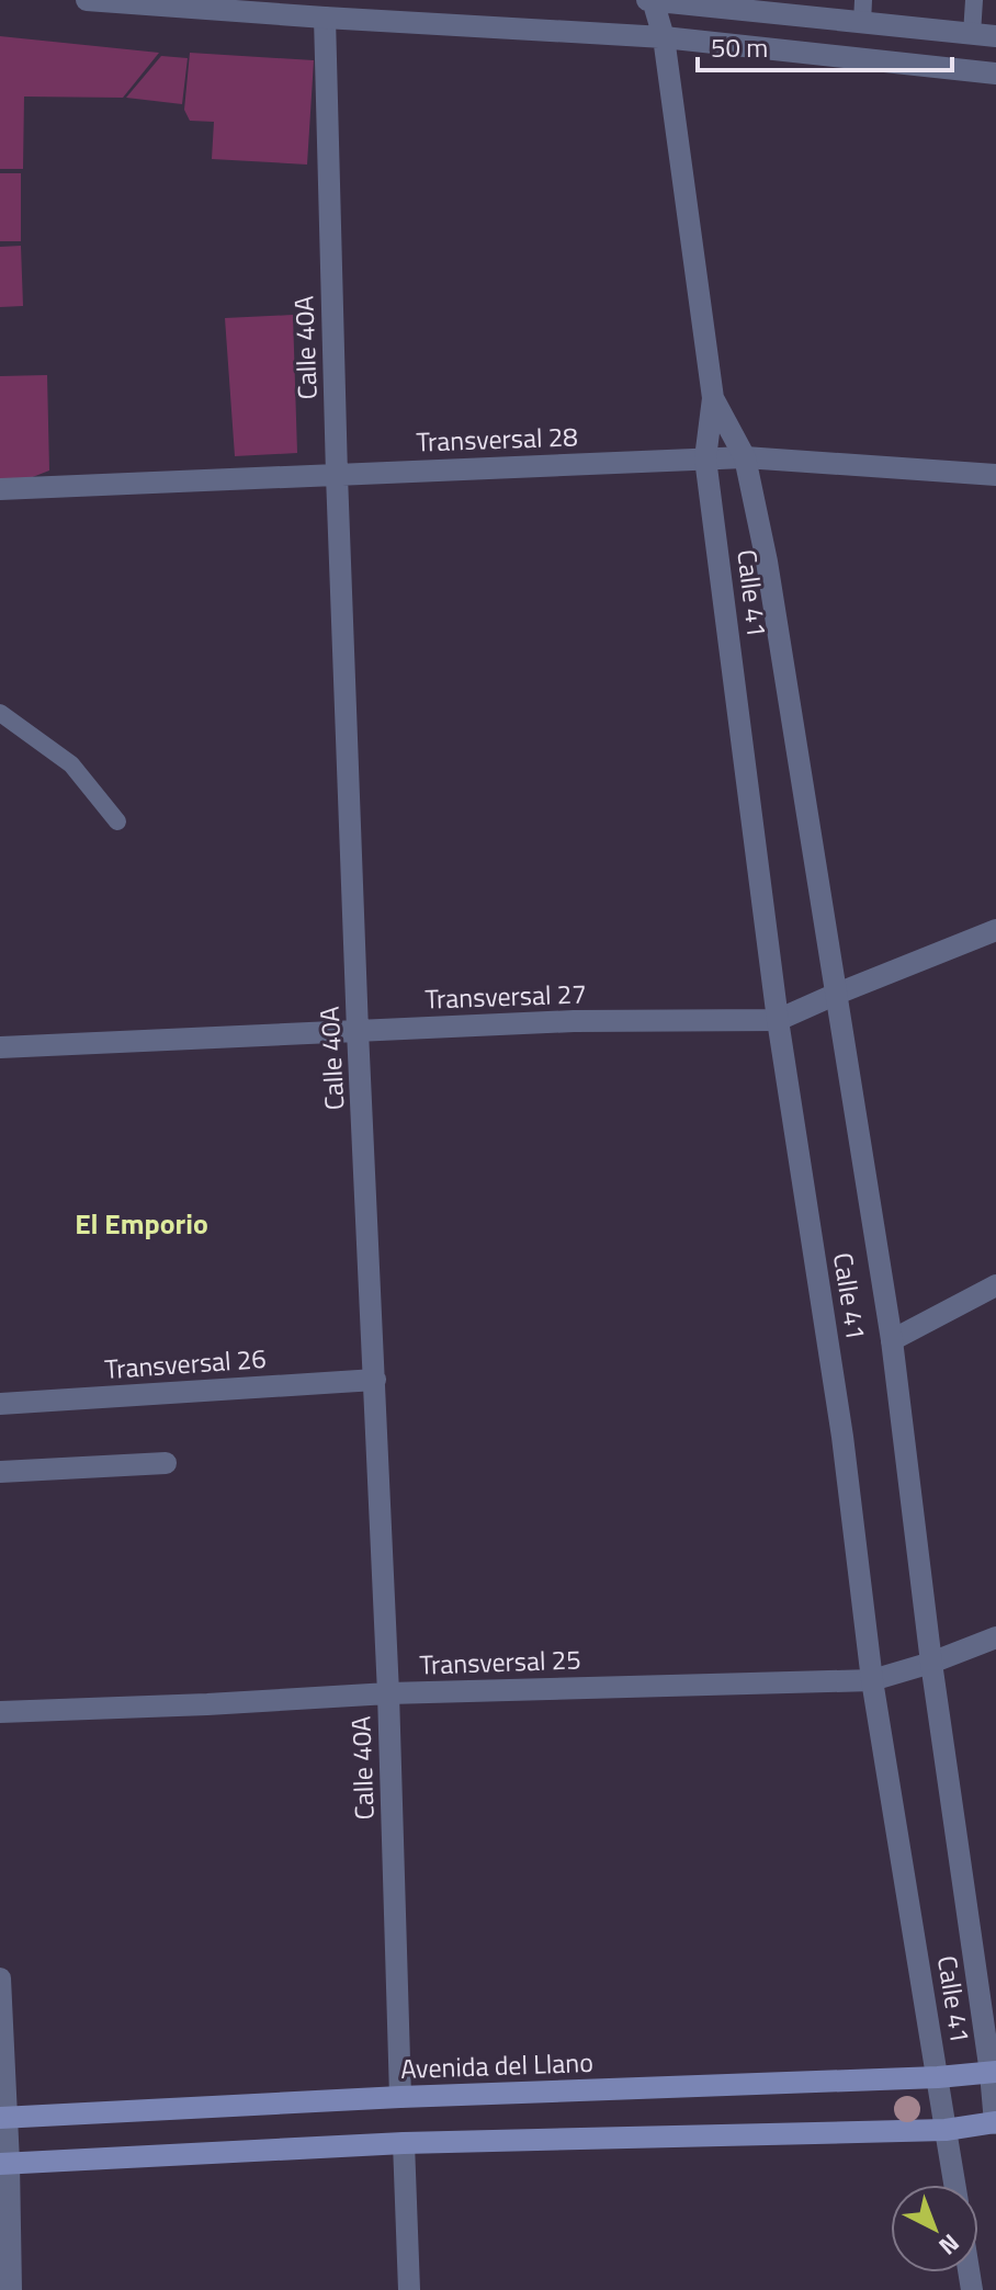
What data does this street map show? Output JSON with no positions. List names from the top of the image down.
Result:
{
  "streets": {
    "main road": ["Avenida del Llano"],
    "street": [
      "Calle 40A",
      "Transversal 28",
      "Calle 41",
      "Transversal 27",
      "Transversal 26",
      "Transversal 25"
    ]
  },
  "crossings": [
    ["Calle 40A", "Transversal 28"],
    ["Calle 40A", "Transversal 27"],
    ["Calle 40A", "Transversal 26"],
    ["Calle 40A", "Transversal 25"],
    ["Calle 40A", "Avenida del Llano"],
    ["Transversal 28", "Calle 41"],
    ["Calle 41", "Transversal 27"],
    ["Calle 41", "Transversal 25"],
    ["Calle 41", "Avenida del Llano"]
  ],
  "districts": ["El Emporio"],
  "scale_bar": "50 m",
  "north": "bottom right"
}
